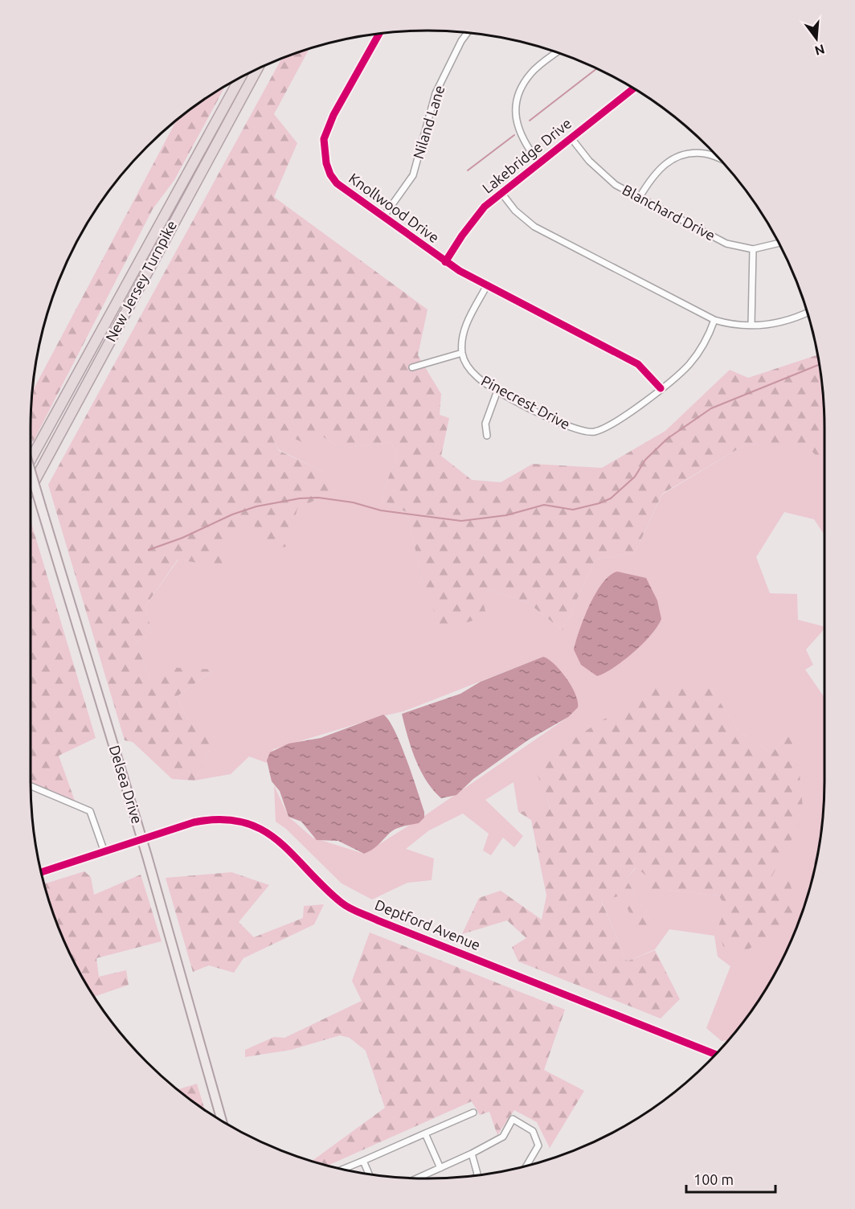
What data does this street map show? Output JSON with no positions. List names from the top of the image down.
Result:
{
  "streets": {
    "highway": ["New Jersey Turnpike"],
    "main road": ["Delsea Drive"],
    "street": [
      "Niland Lane",
      "Lakebridge Drive",
      "Knollwood Drive",
      "Blanchard Drive",
      "Pinecrest Drive",
      "Deptford Avenue"
    ]
  },
  "crossings": [
    ["Niland Lane", "Knollwood Drive"],
    ["Lakebridge Drive", "Knollwood Drive"],
    ["Lakebridge Drive", "Blanchard Drive"],
    ["Lakebridge Drive", "Pinecrest Drive"],
    ["Knollwood Drive", "Pinecrest Drive"],
    ["Delsea Drive", "Deptford Avenue"]
  ],
  "scale_bar": "100 m",
  "north": "bottom"
}
